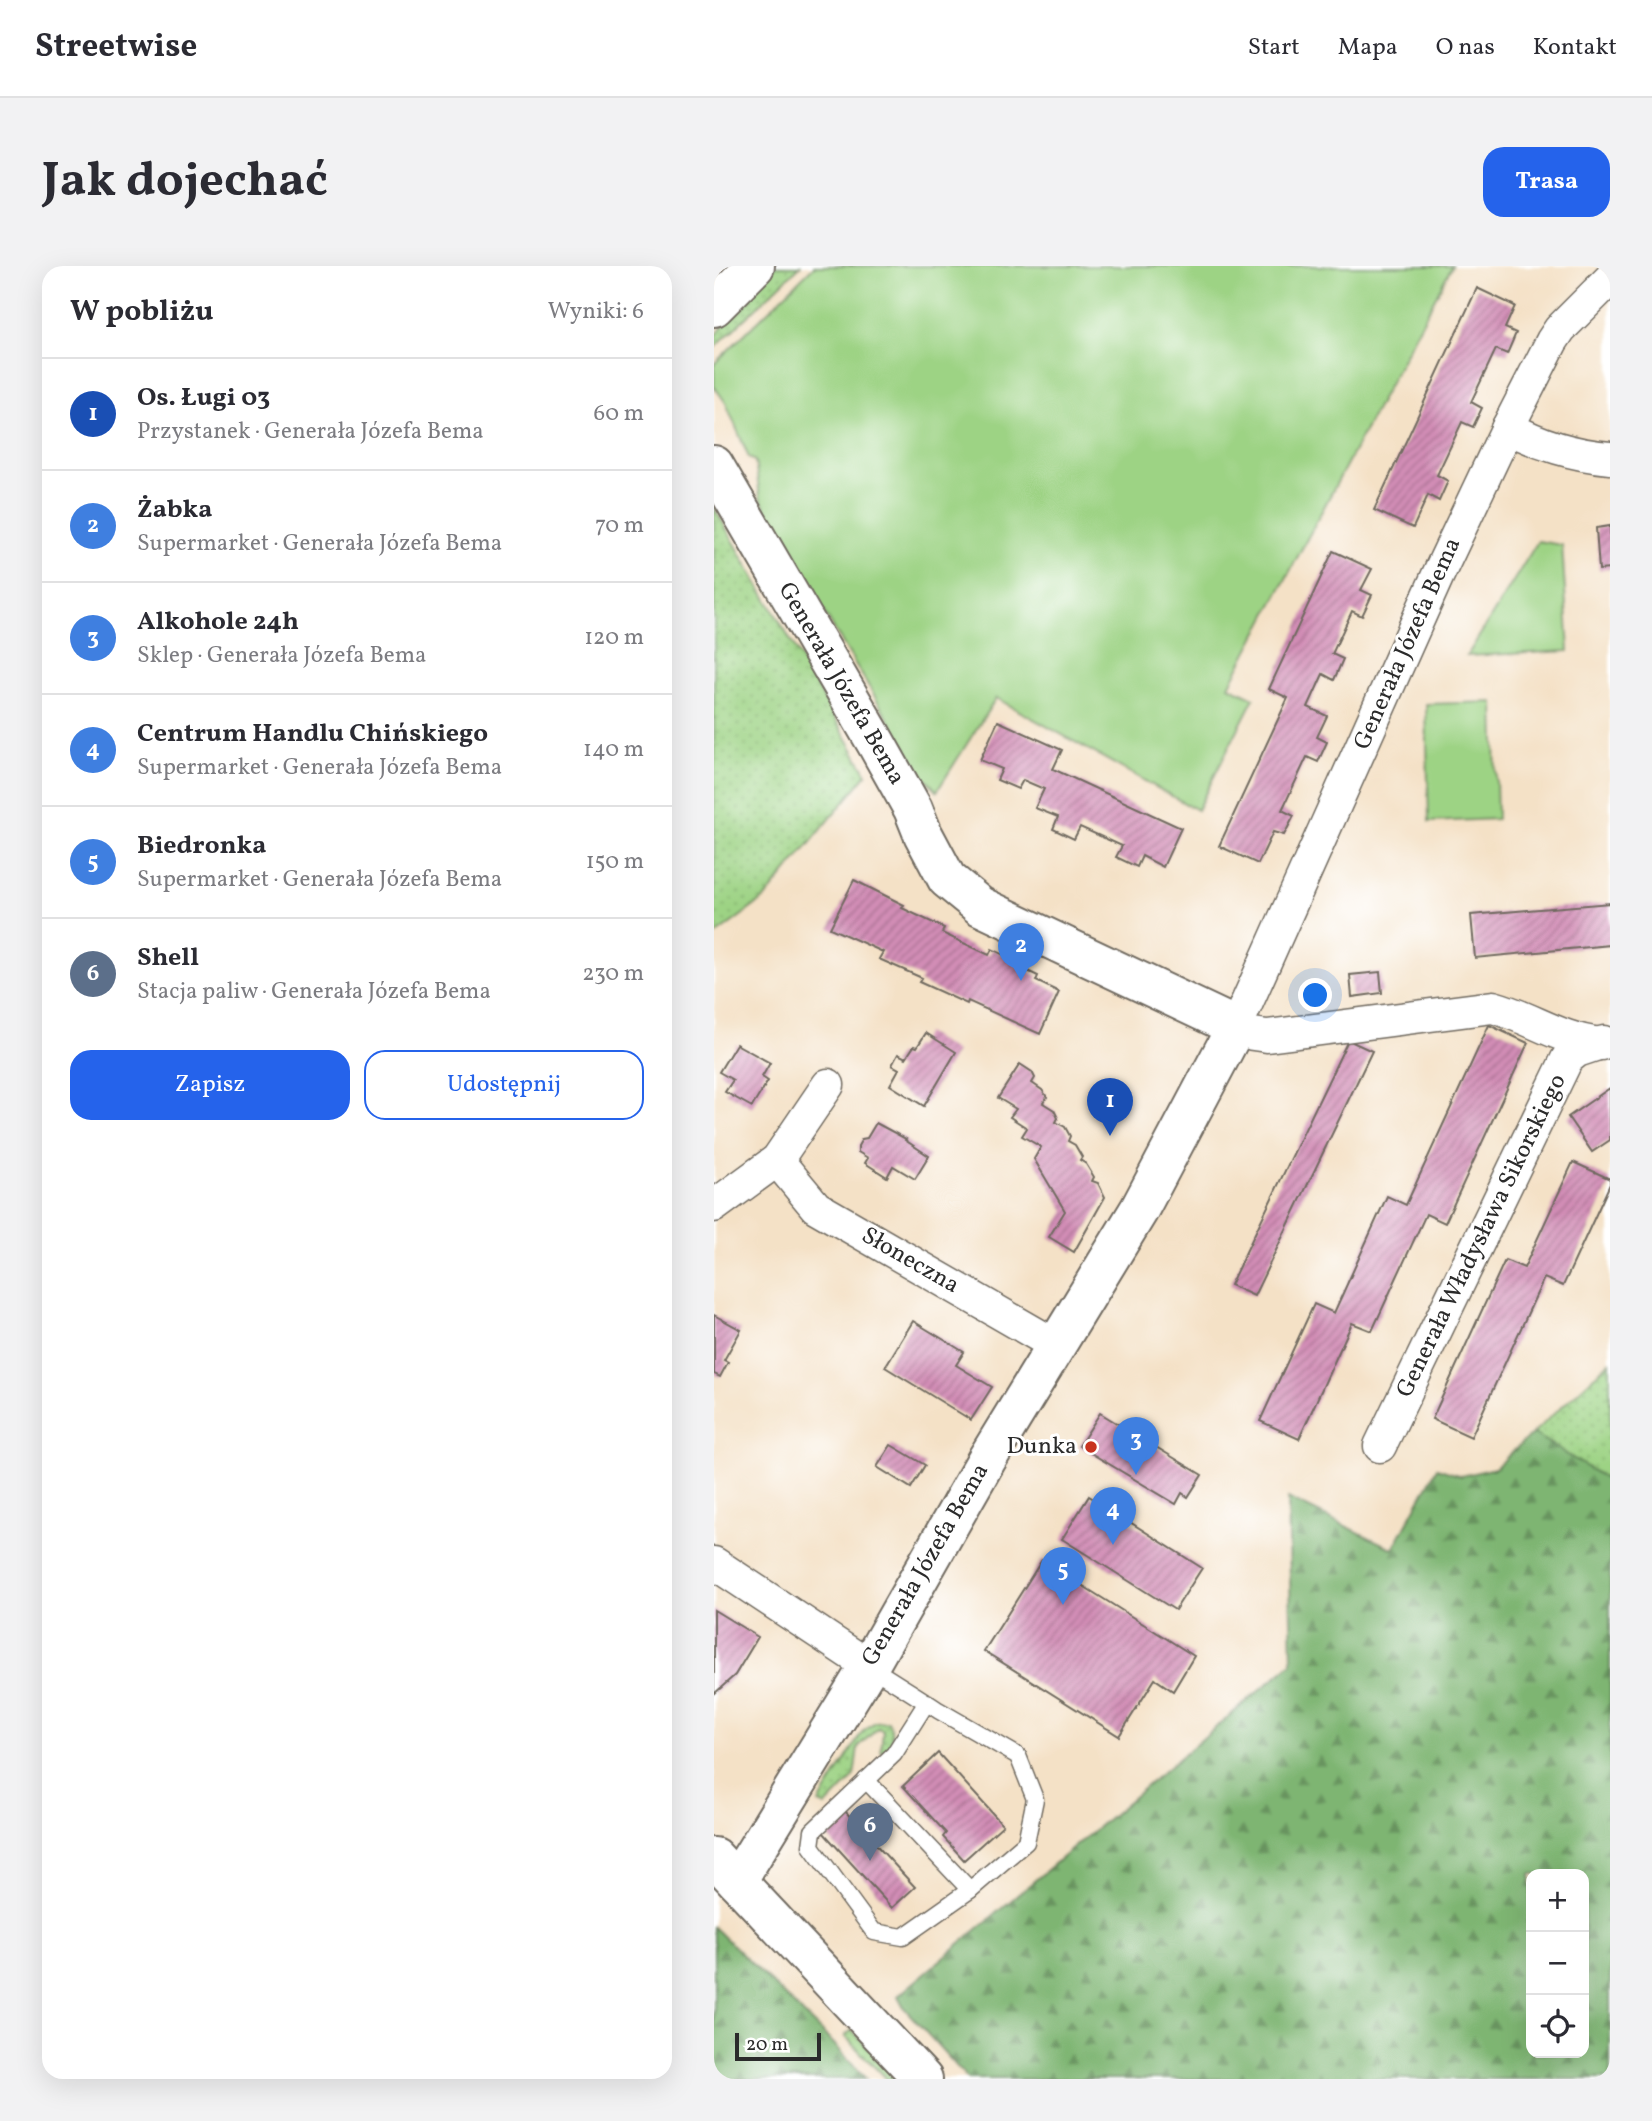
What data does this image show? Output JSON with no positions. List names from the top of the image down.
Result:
{
  "streets": {
    "street": ["Generała Józefa Bema", "Generała Władysława Sikorskiego", "Słoneczna"]
  },
  "crossings": [
    ["Generała Józefa Bema", "Generała Władysława Sikorskiego"],
    ["Generała Józefa Bema", "Słoneczna"]
  ],
  "places": ["Dunka"],
  "scale_bar": "20 m",
  "page": {
    "header": "Streetwise",
    "nav": [
      "Start",
      "Mapa",
      "O nas",
      "Kontakt"
    ],
    "buttons": [
      "Trasa",
      ["Zapisz", "Udostępnij"]
    ],
    "title": "Jak dojechać",
    "heading": ["W pobliżu", "Wyniki: 6"],
    "list": [
      {
        "mark": "1",
        "name": "Os. Ługi 03",
        "note": "Przystanek · Generała Józefa Bema",
        "value": "60 m"
      },
      {
        "mark": "2",
        "name": "Żabka",
        "note": "Supermarket · Generała Józefa Bema",
        "value": "70 m"
      },
      {
        "mark": "3",
        "name": "Alkohole 24h",
        "note": "Sklep · Generała Józefa Bema",
        "value": "120 m"
      },
      {
        "mark": "4",
        "name": "Centrum Handlu Chińskiego",
        "note": "Supermarket · Generała Józefa Bema",
        "value": "140 m"
      },
      {
        "mark": "5",
        "name": "Biedronka",
        "note": "Supermarket · Generała Józefa Bema",
        "value": "150 m"
      },
      {
        "mark": "6",
        "name": "Shell",
        "note": "Stacja paliw · Generała Józefa Bema",
        "value": "230 m"
      }
    ],
    "pins": [
      "2",
      "1",
      "3",
      "4",
      "5",
      "6"
    ],
    "map_buttons": ["+", "−"],
    "scale": "20 m"
  }
}
